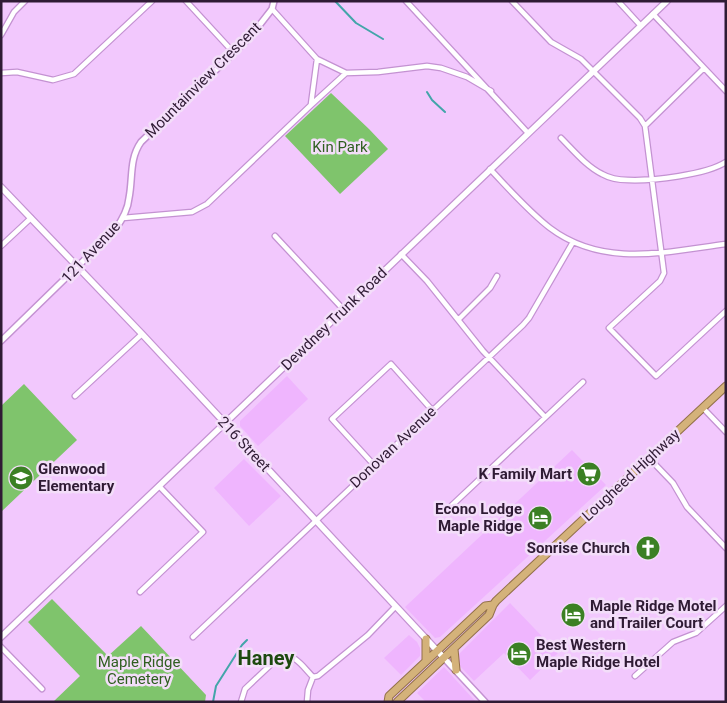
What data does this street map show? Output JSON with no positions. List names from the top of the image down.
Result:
{
  "streets": {
    "highway": ["Lougheed Highway"],
    "main road": ["Dewdney Trunk Road", "216 Street"],
    "street": ["Mountainview Crescent", "121 Avenue", "Donovan Avenue"]
  },
  "crossings": [
    ["Mountainview Crescent", "121 Avenue"],
    ["121 Avenue", "216 Street"],
    ["Dewdney Trunk Road", "216 Street"],
    ["216 Street", "Donovan Avenue"],
    ["216 Street", "Lougheed Highway"]
  ],
  "districts": ["Haney"],
  "parks": ["Kin Park", "Maple Ridge Cemetery"],
  "places": {
    "supermarket": ["K Family Mart"],
    "school or university": ["Glenwood Elementary"],
    "hotel": ["Econo Lodge Maple Ridge", "Maple Ridge Motel and Trailer Court", "Best Western Maple Ridge Hotel"],
    "church": ["Sonrise Church"]
  }
}
